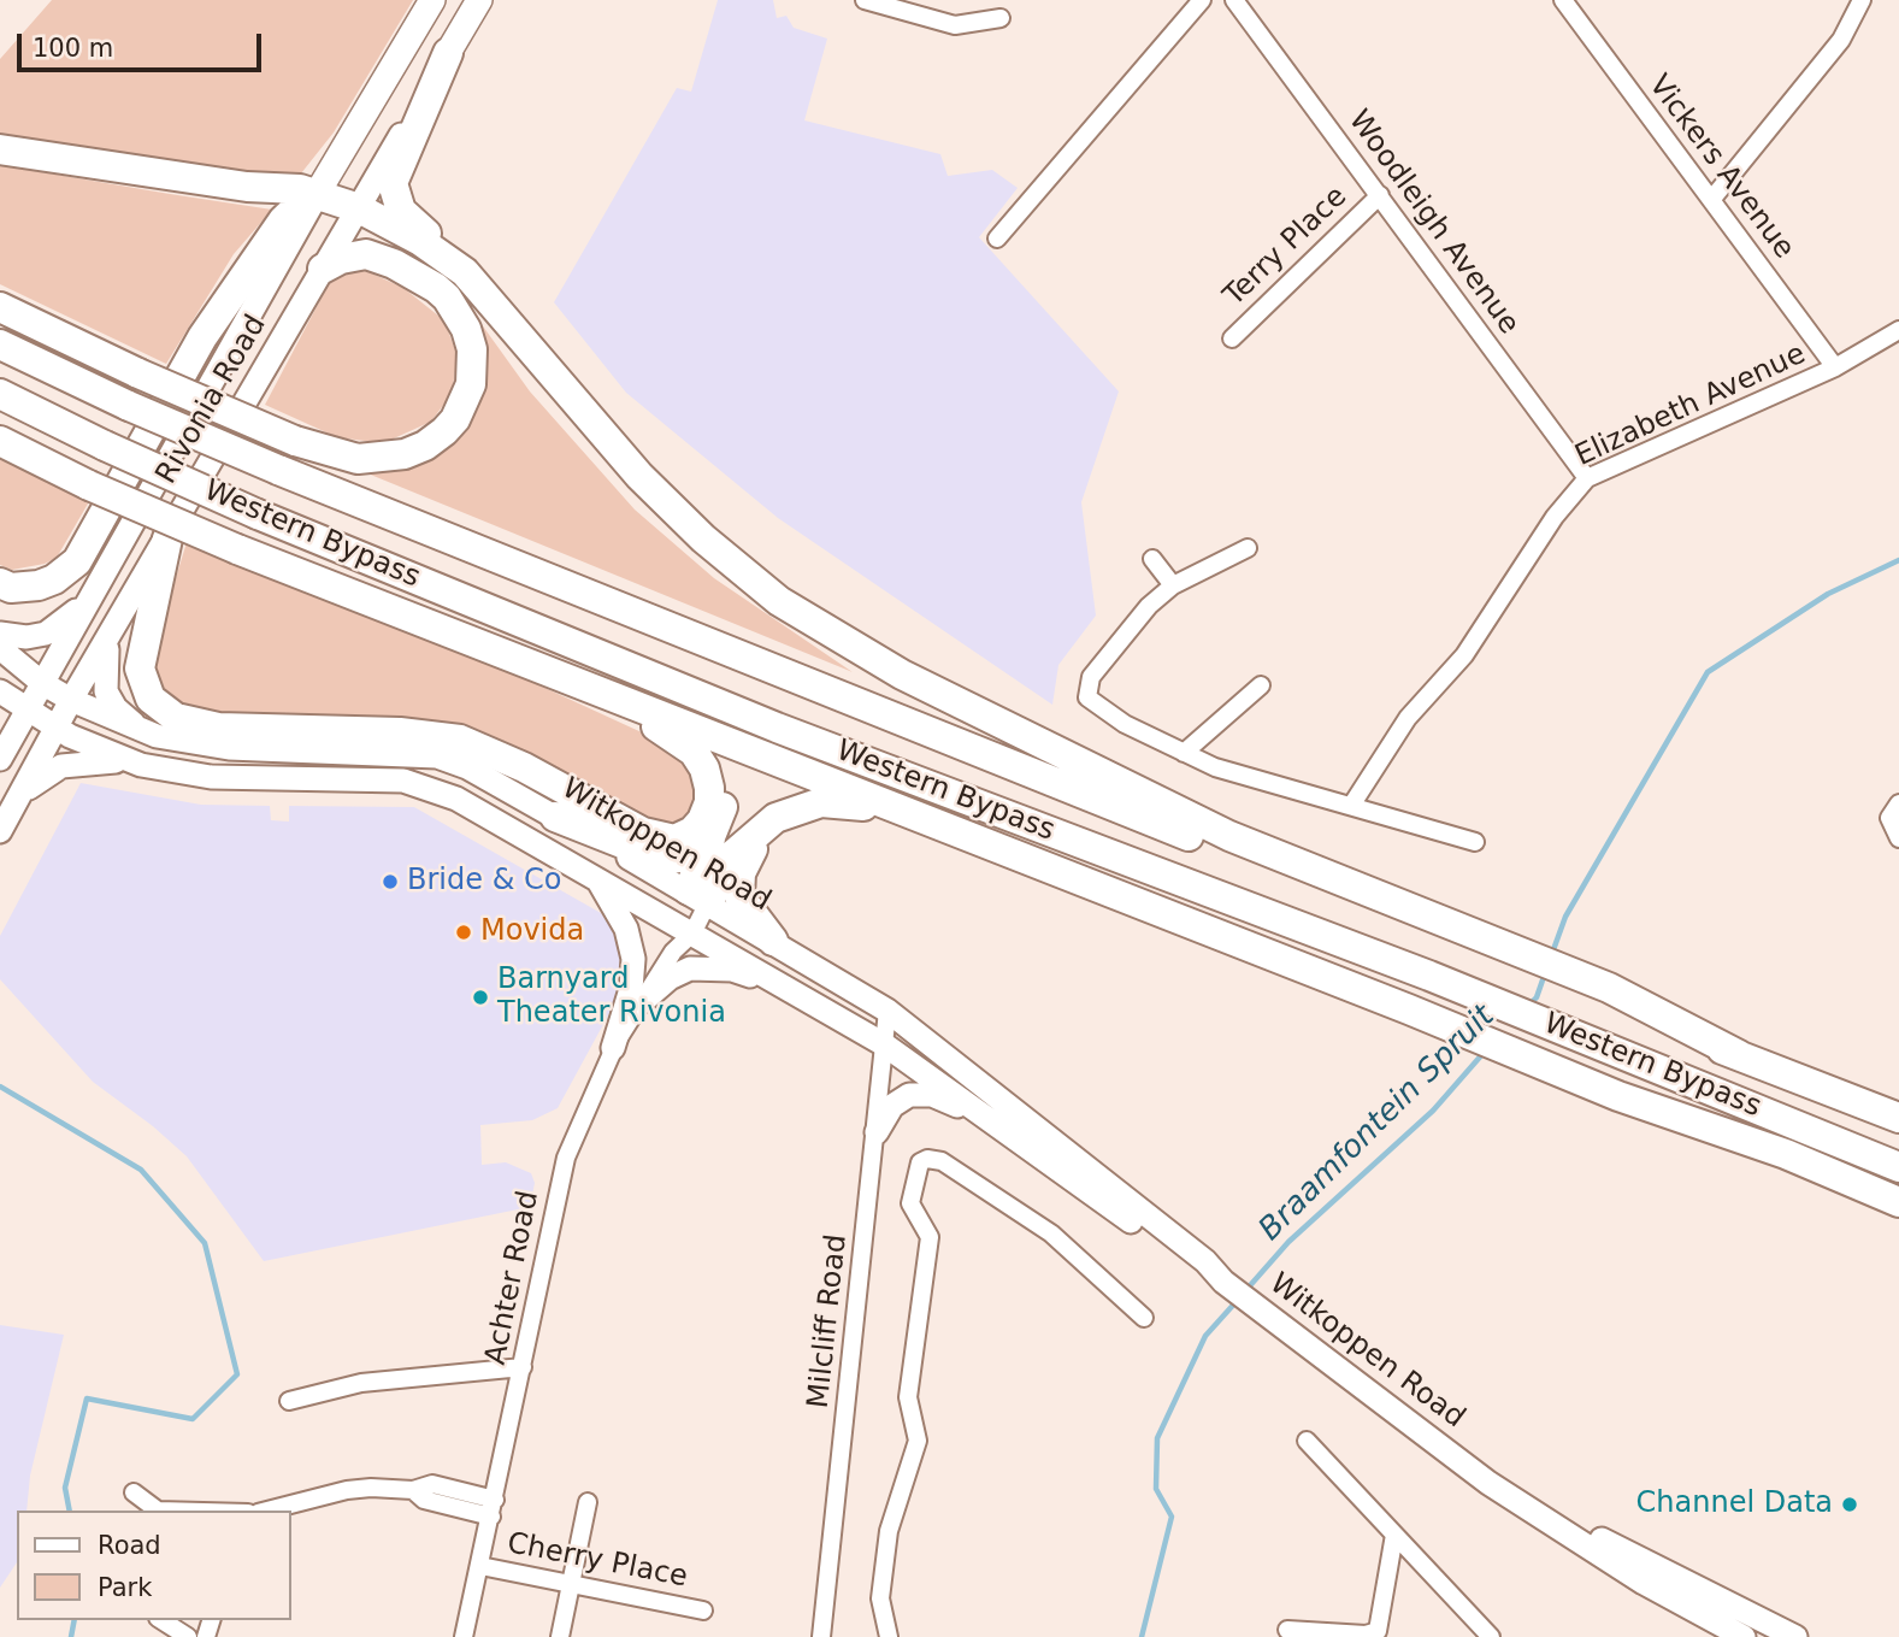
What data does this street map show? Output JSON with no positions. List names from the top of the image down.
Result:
{
  "streets": {
    "highway": ["Western Bypass"],
    "main road": ["Rivonia Road", "Witkoppen Road"],
    "street": [
      "Vickers Avenue",
      "Woodleigh Avenue",
      "Terry Place",
      "Elizabeth Avenue",
      "Achter Road",
      "Milcliff Road",
      "Cherry Place"
    ]
  },
  "crossings": [
    ["Vickers Avenue", "Elizabeth Avenue"],
    ["Woodleigh Avenue", "Terry Place"],
    ["Woodleigh Avenue", "Elizabeth Avenue"],
    ["Rivonia Road", "Witkoppen Road"],
    ["Witkoppen Road", "Achter Road"],
    ["Witkoppen Road", "Milcliff Road"],
    ["Achter Road", "Cherry Place"]
  ],
  "water": ["Braamfontein Spruit"],
  "places": [
    "Bride & Co",
    "Movida",
    "Barnyard Theater Rivonia",
    "Channel Data"
  ],
  "legend": ["Road", "Park"],
  "scale_bar": "100 m"
}
